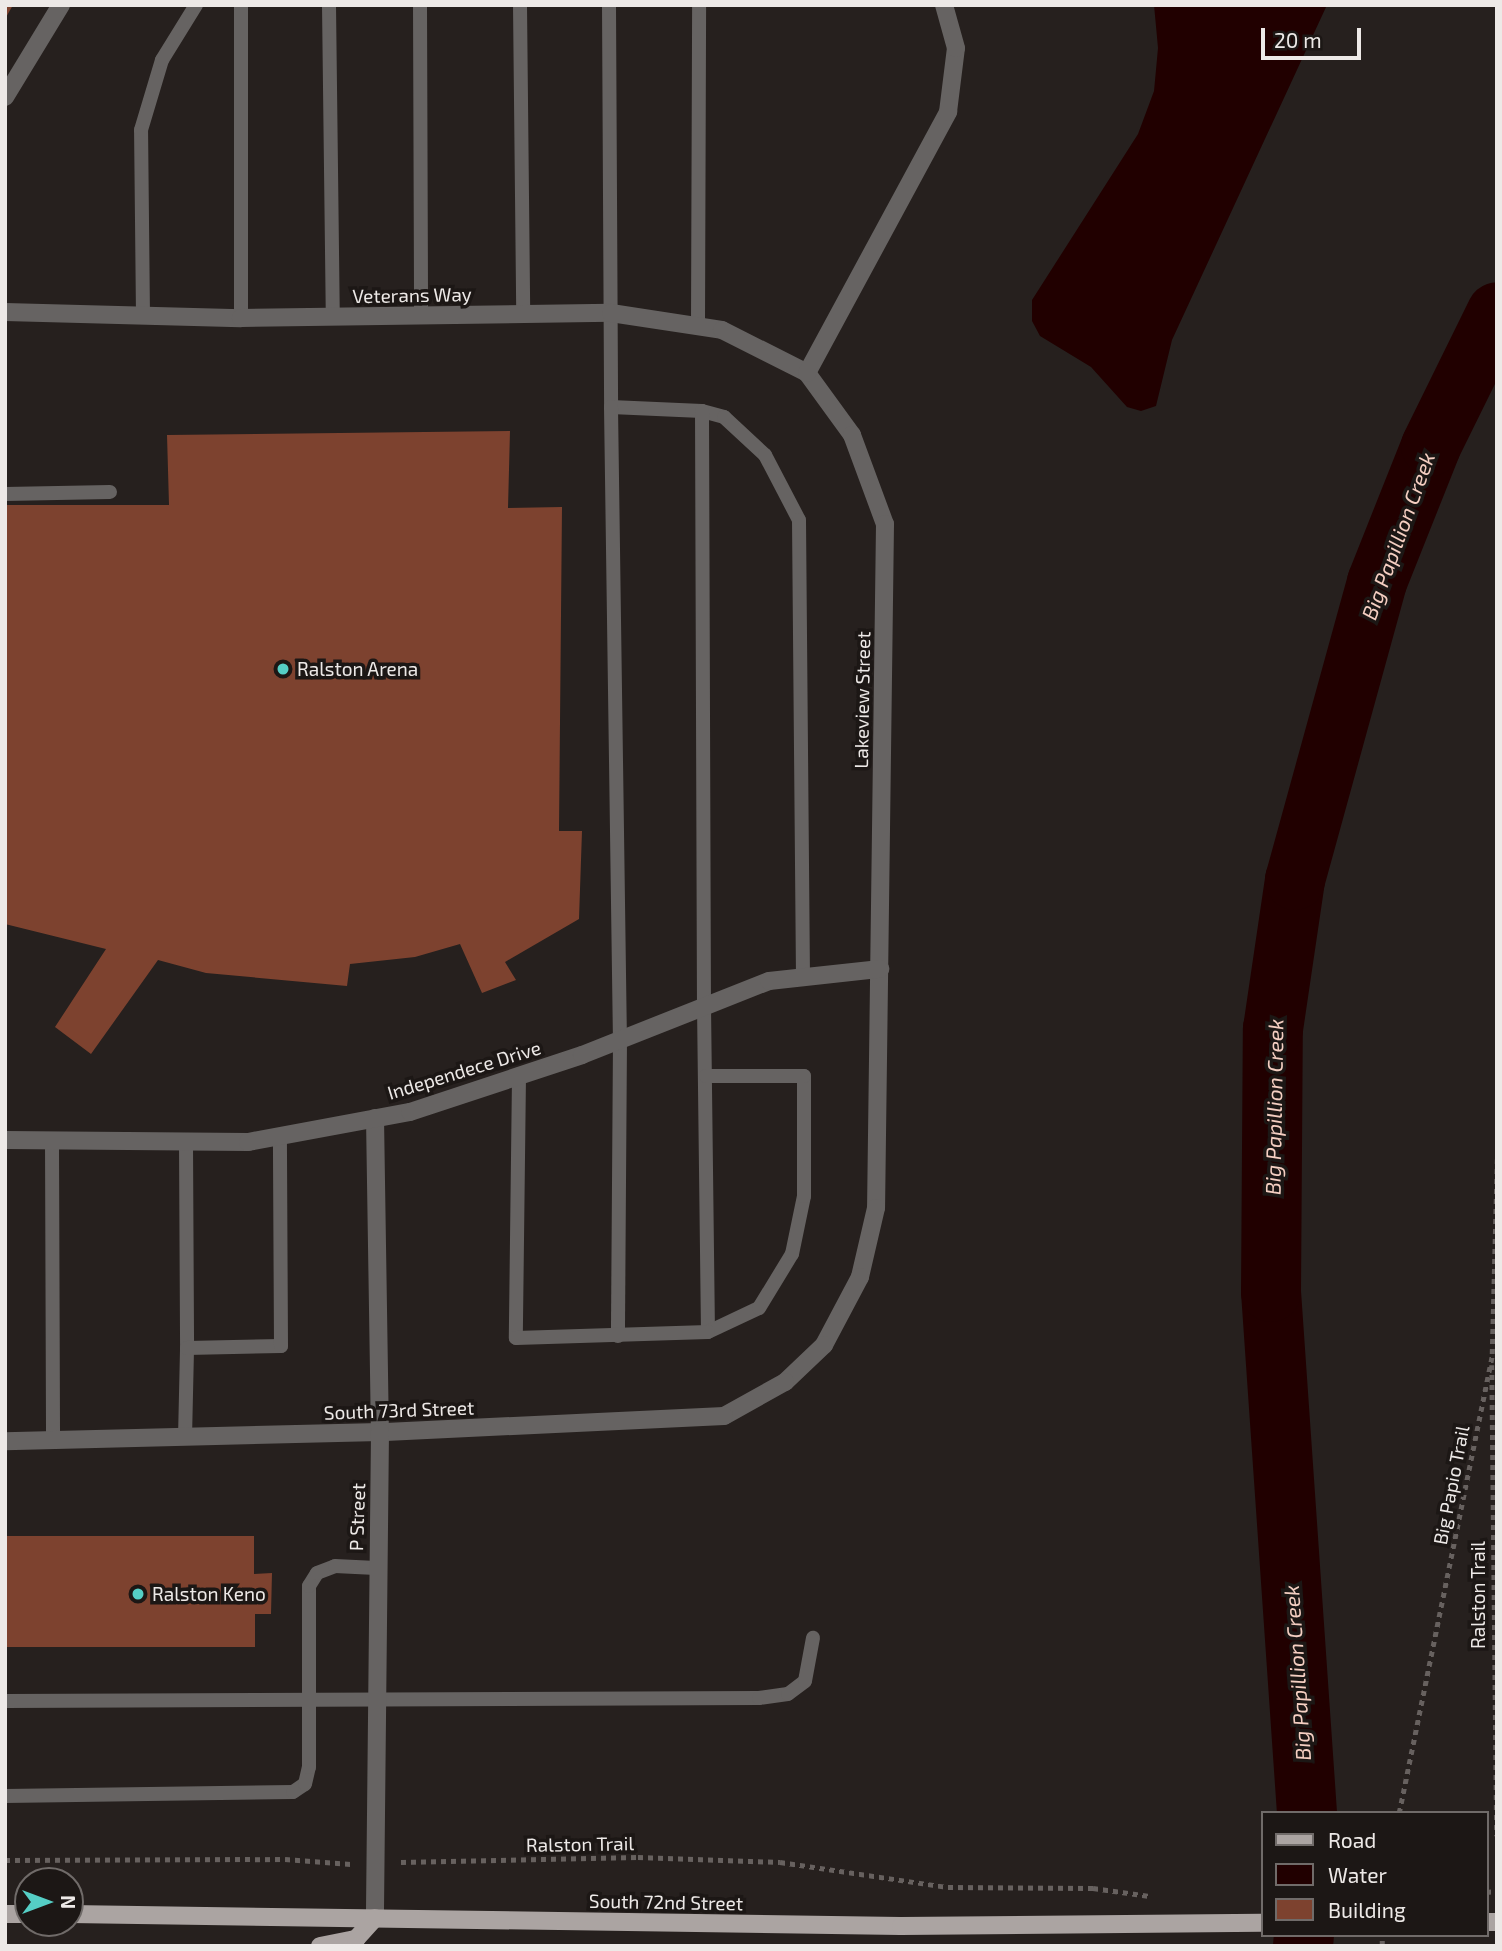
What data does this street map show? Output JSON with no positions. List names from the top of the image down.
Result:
{
  "streets": {
    "main road": ["South 72nd Street"],
    "street": [
      "Veterans Way",
      "Lakeview Street",
      "Independece Drive",
      "South 73rd Street",
      "P Street"
    ],
    "path": ["Big Papio Trail", "Ralston Trail"]
  },
  "crossings": [
    ["Veterans Way", "Lakeview Street"],
    ["Lakeview Street", "Independece Drive"],
    ["Lakeview Street", "South 73rd Street"],
    ["Independece Drive", "P Street"],
    ["South 73rd Street", "P Street"],
    ["Big Papio Trail", "Ralston Trail"],
    ["P Street", "Ralston Trail"],
    ["P Street", "South 72nd Street"]
  ],
  "water": ["Big Papillion Creek"],
  "places": ["Ralston Arena", "Ralston Keno"],
  "legend": ["Road", "Water", "Building"],
  "scale_bar": "20 m",
  "north": "right"
}
